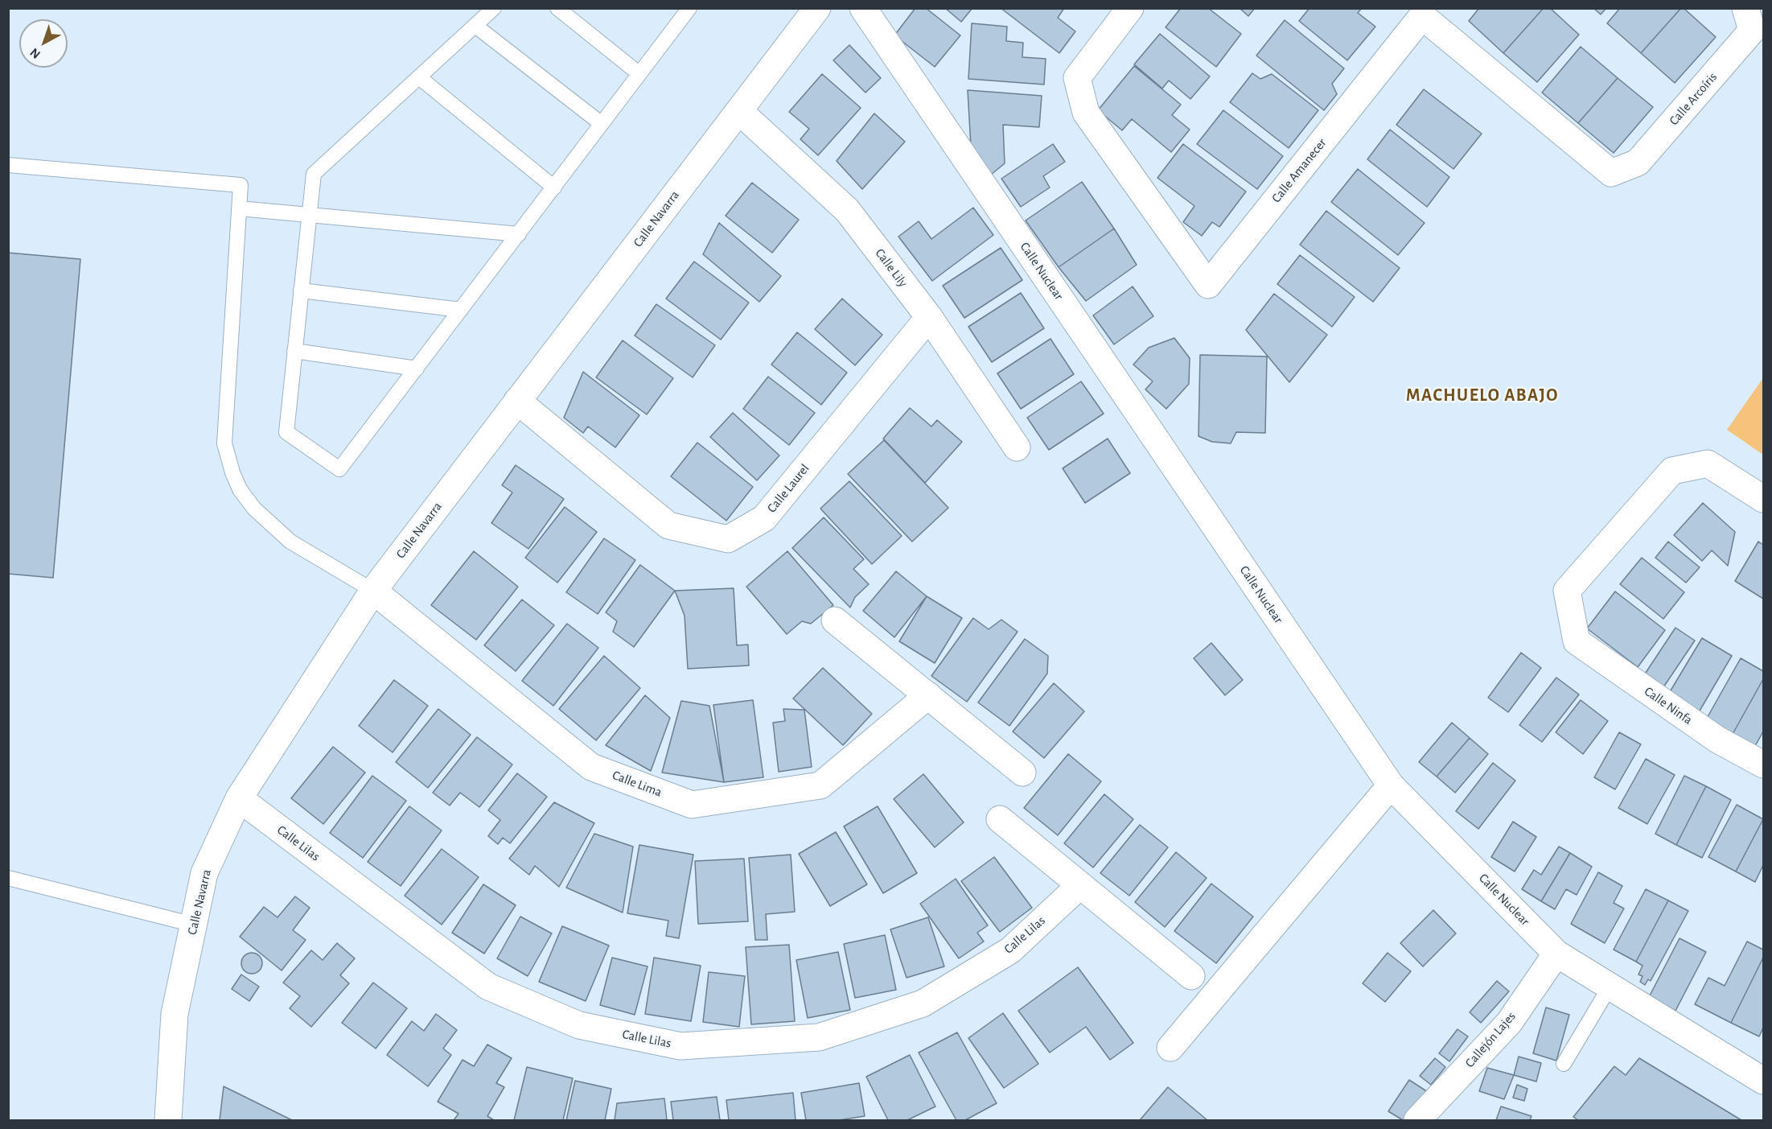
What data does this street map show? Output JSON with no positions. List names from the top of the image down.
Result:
{
  "streets": {
    "street": [
      "Calle Arcoíris",
      "Calle Amanecer",
      "Calle Navarra",
      "Calle Lily",
      "Calle Nuclear",
      "Calle Laurel",
      "Calle Ninfa",
      "Calle Lima",
      "Calle Lilas",
      "Callejón Lajes"
    ]
  },
  "crossings": [
    ["Calle Arcoíris", "Calle Amanecer"],
    ["Calle Navarra", "Calle Lily"],
    ["Calle Navarra", "Calle Laurel"],
    ["Calle Navarra", "Calle Lima"],
    ["Calle Navarra", "Calle Lilas"],
    ["Calle Lily", "Calle Laurel"],
    ["Calle Nuclear", "Callejón Lajes"]
  ],
  "districts": ["MACHUELO ABAJO"],
  "north": "bottom left"
}
